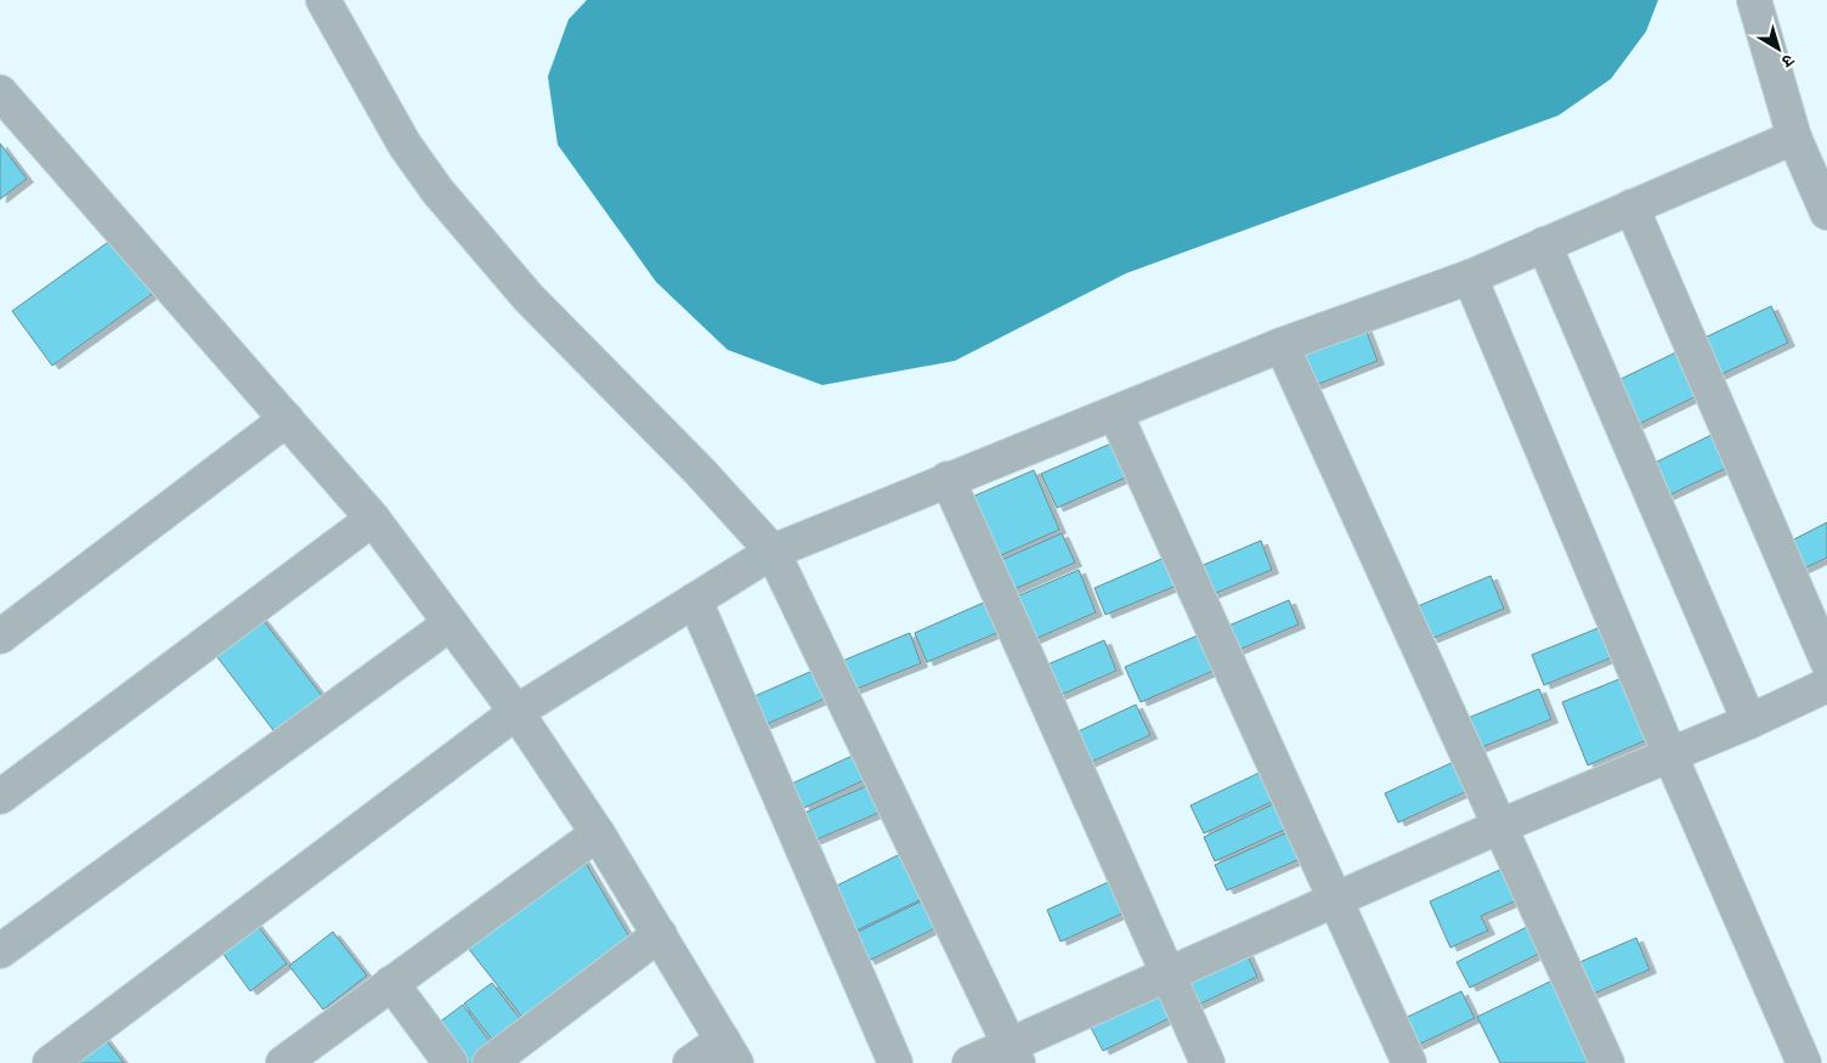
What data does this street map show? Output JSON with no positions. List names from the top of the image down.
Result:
{
  "north": "bottom right"
}
